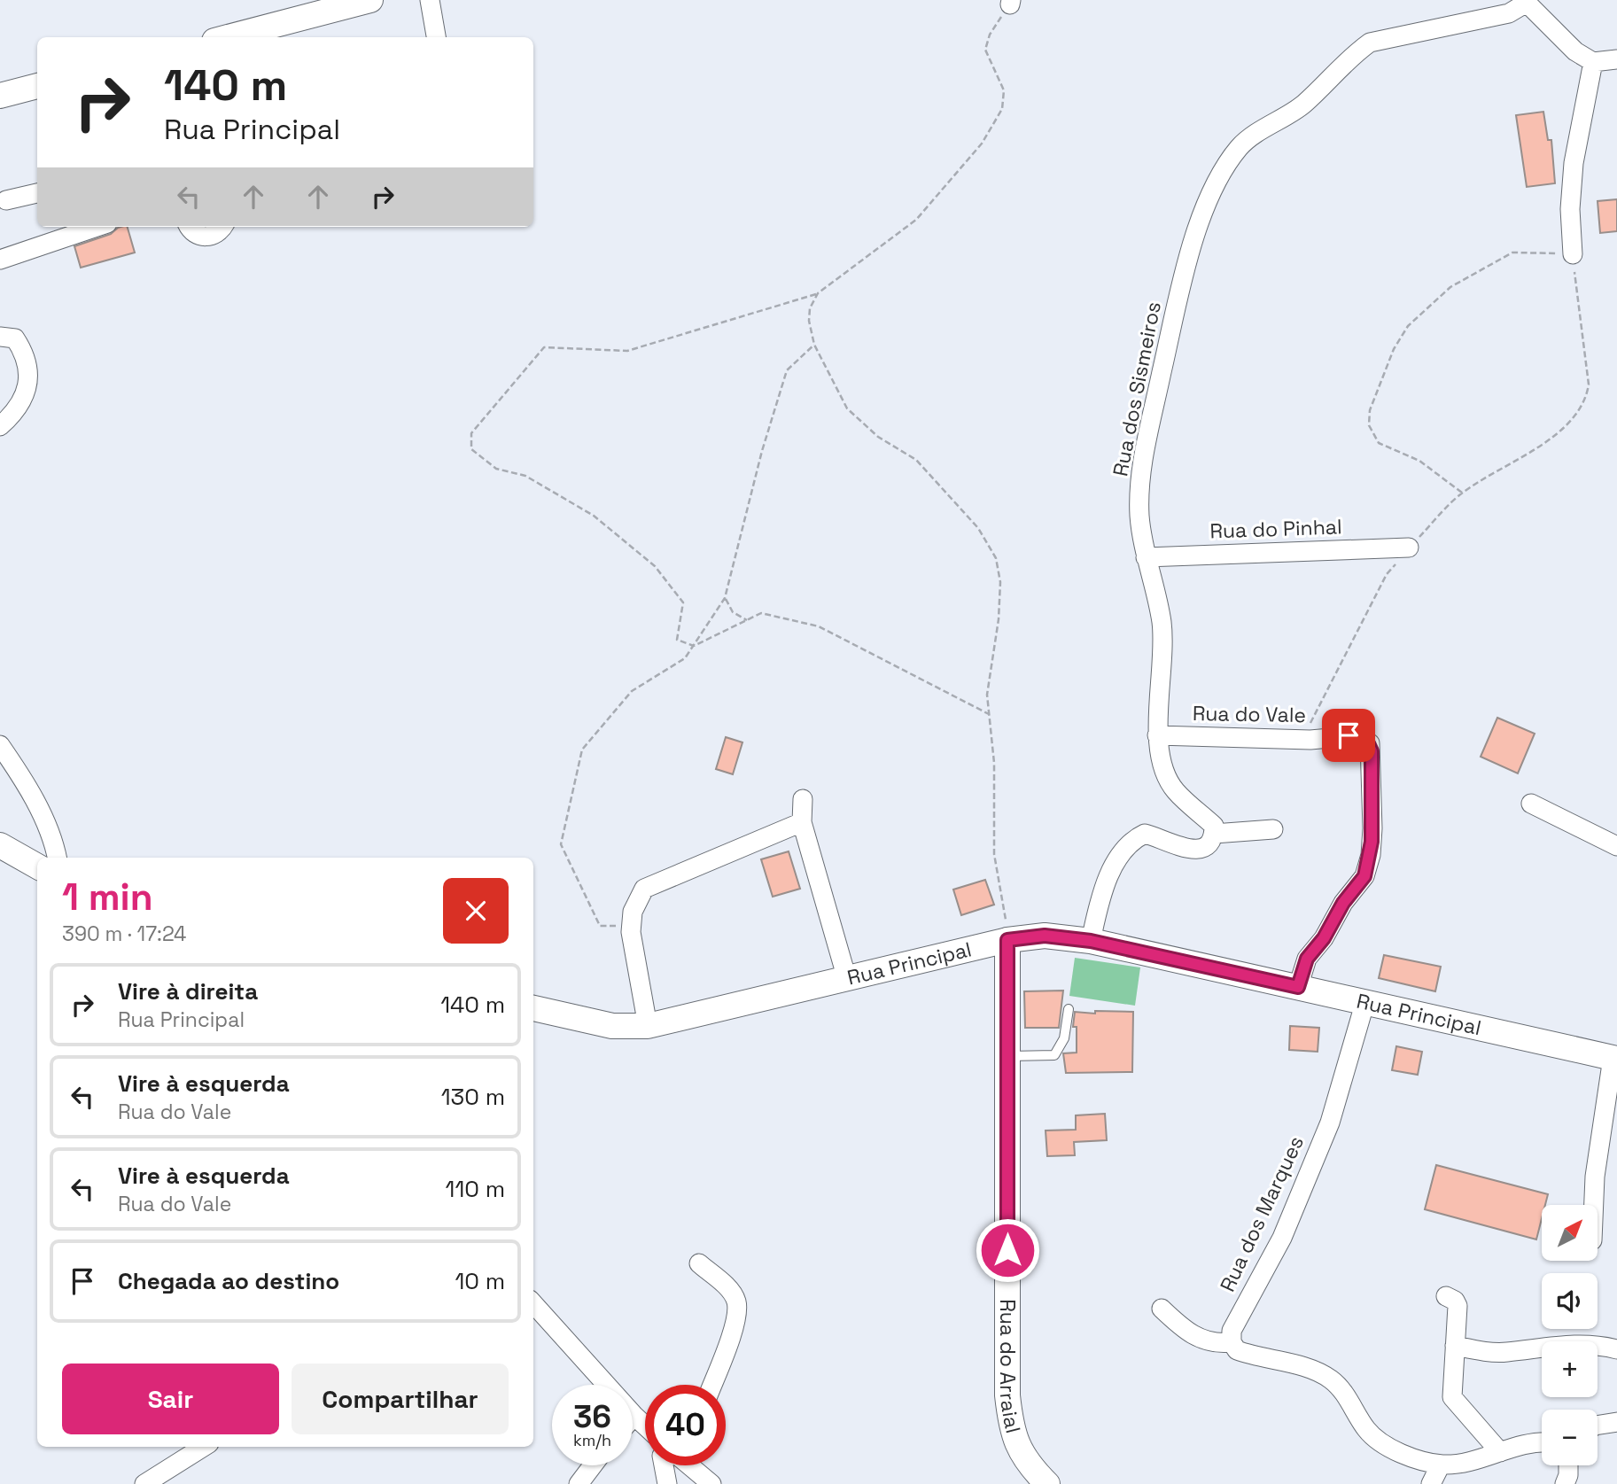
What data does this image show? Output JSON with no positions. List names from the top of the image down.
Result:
{
  "streets": {
    "main road": ["Rua Principal", "Rua do Arraial"],
    "street": [
      "Rua dos Sismeiros",
      "Rua do Pinhal",
      "Rua do Vale",
      "Rua dos Marques"
    ]
  },
  "crossings": [
    ["Rua dos Sismeiros", "Rua do Pinhal"],
    ["Rua dos Sismeiros", "Rua do Vale"],
    ["Rua do Vale", "Rua Principal"],
    ["Rua Principal", "Rua dos Marques"],
    ["Rua Principal", "Rua do Arraial"]
  ],
  "north": "top right",
  "page": {
    "turn": ["140 m", "Rua Principal"],
    "heading": ["1 min", "390 m · 17:24"],
    "list": [
      {
        "name": "Vire à direita",
        "note": "Rua Principal",
        "value": "140 m"
      },
      {
        "name": "Vire à esquerda",
        "note": "Rua do Vale",
        "value": "130 m"
      },
      {
        "name": "Vire à esquerda",
        "note": "Rua do Vale",
        "value": "110 m"
      },
      {
        "name": "Chegada ao destino",
        "value": "10 m"
      }
    ],
    "map_buttons": ["+", "−"],
    "buttons": ["Sair", "Compartilhar"],
    "speed": "36 km/h",
    "limit": "40"
  }
}
